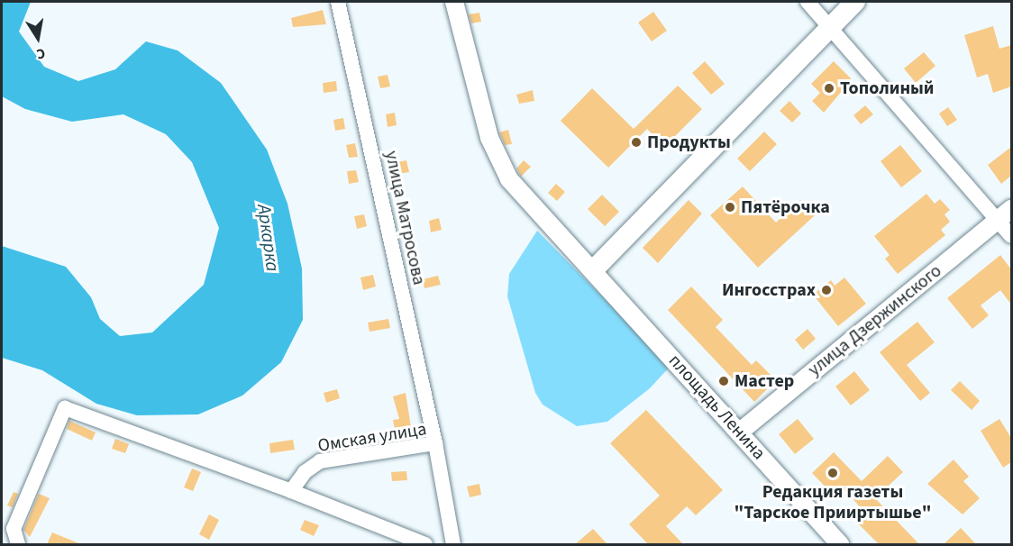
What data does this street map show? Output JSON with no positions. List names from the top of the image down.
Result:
{
  "streets": {
    "street": [
      "улица Матросова",
      "улица Дзержинского",
      "площадь Ленина",
      "Омская улица"
    ]
  },
  "crossings": [
    ["улица Матросова", "Омская улица"],
    ["улица Дзержинского", "площадь Ленина"]
  ],
  "water": ["Аркарка"],
  "places": [
    "Тополиный",
    "Продукты",
    "Пятёрочка",
    "Ингосстрах",
    "Мастер",
    "Редакция газеты \"Тарское Прииртышье\""
  ],
  "north": "bottom"
}
